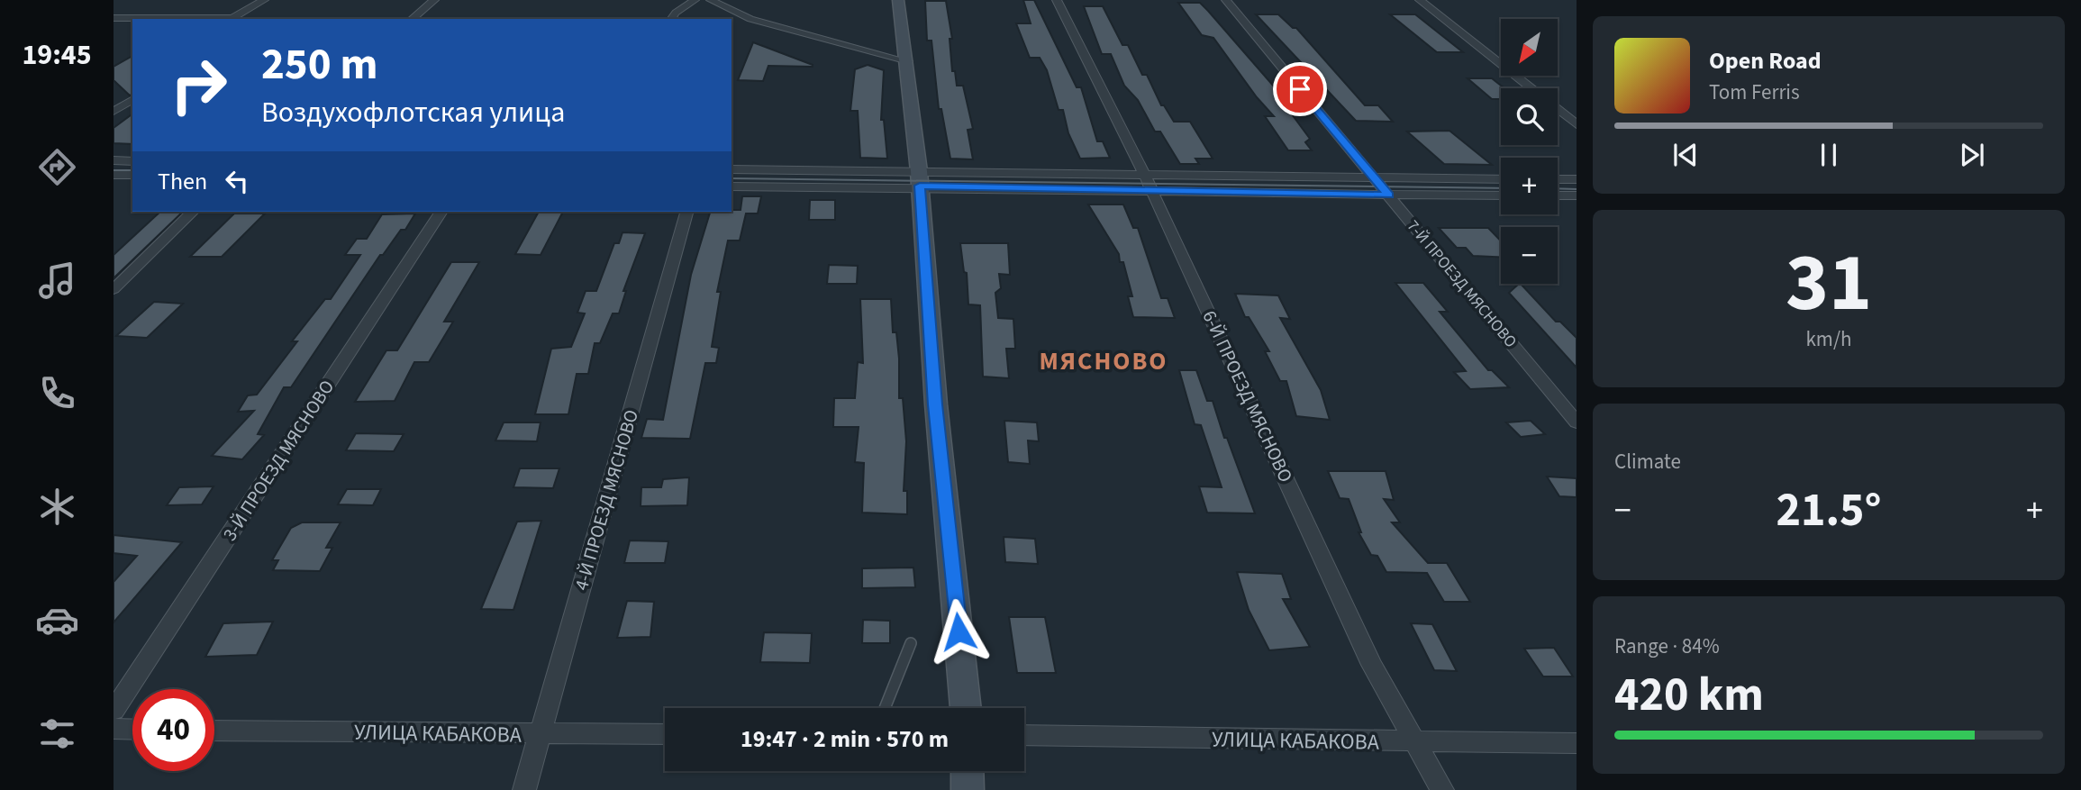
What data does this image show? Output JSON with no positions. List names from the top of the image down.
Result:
{
  "streets": {
    "street": [
      "7-Й ПРОЕЗД МЯСНОВО",
      "6-Й ПРОЕЗД МЯСНОВО",
      "3-Й ПРОЕЗД МЯСНОВО",
      "4-Й ПРОЕЗД МЯСНОВО",
      "УЛИЦА КАБАКОВА"
    ]
  },
  "crossings": [
    ["6-Й ПРОЕЗД МЯСНОВО", "УЛИЦА КАБАКОВА"],
    ["4-Й ПРОЕЗД МЯСНОВО", "УЛИЦА КАБАКОВА"]
  ],
  "districts": ["МЯСНОВО"],
  "north": "bottom left",
  "page": {
    "tabs": "19:45",
    "map_buttons": ["+", "−"],
    "turn": ["250 m", "Воздухофлотская улица"],
    "song": ["Open Road", "Tom Ferris"],
    "then": "Then",
    "tile": [
      ["31", "km/h"],
      "Climate",
      ["Range · 84%", "420 km"]
    ],
    "heat": ["−", "21.5°", "+"],
    "limit": "40",
    "trip": "19:47 · 2 min · 570 m"
  }
}
